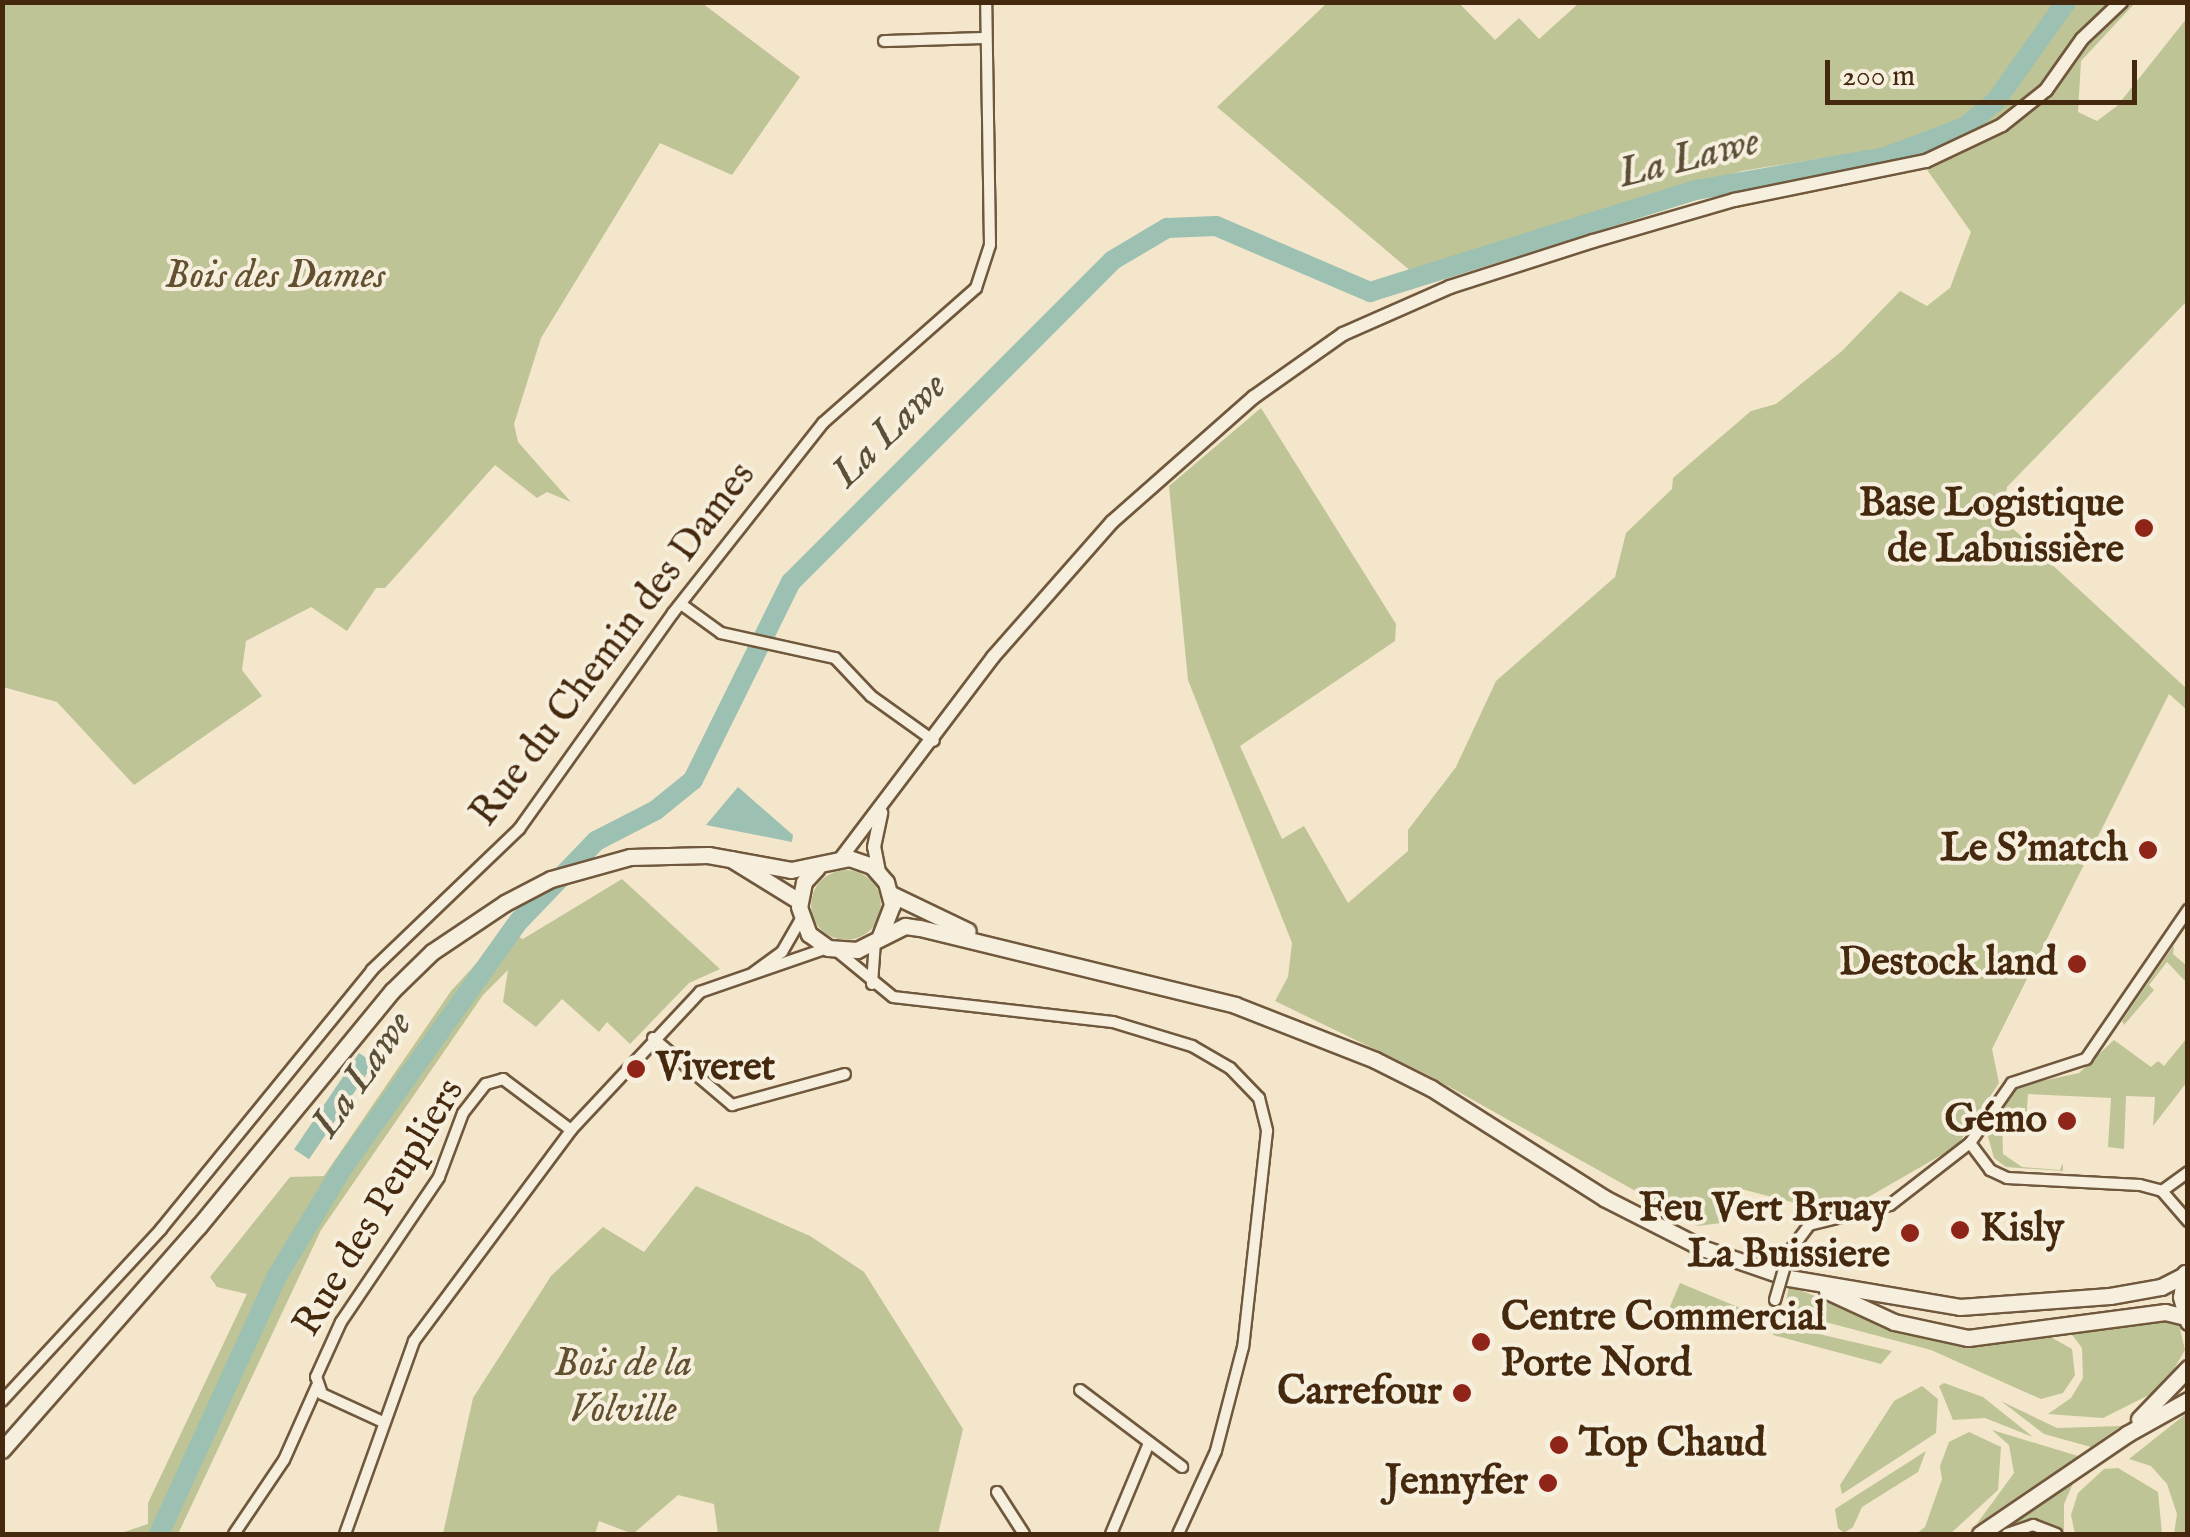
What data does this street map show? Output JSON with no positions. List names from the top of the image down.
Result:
{
  "streets": {
    "street": ["Rue du Chemin des Dames", "Rue des Peupliers"]
  },
  "water": ["La Lawe"],
  "parks": ["Bois des Dames", "Bois de la Volville"],
  "places": [
    "Base Logistique de Labuissière",
    "Le S'match",
    "Destock land",
    "Viveret",
    "Gémo",
    "Kisly",
    "Feu Vert Bruay La Buissiere",
    "Centre Commercial Porte Nord",
    "Carrefour",
    "Top Chaud",
    "Jennyfer"
  ],
  "scale_bar": "200 m"
}
